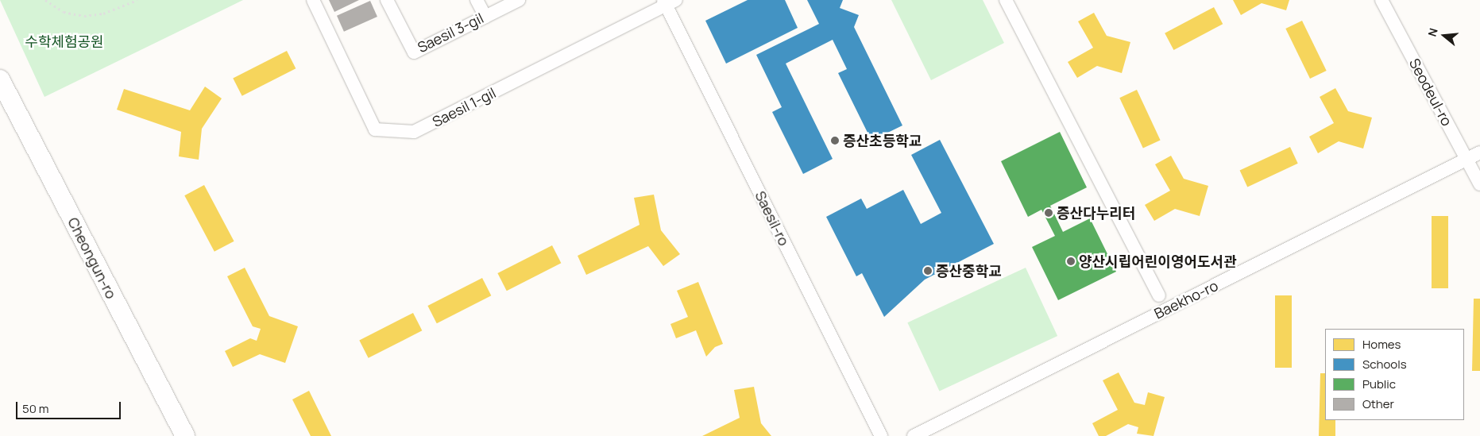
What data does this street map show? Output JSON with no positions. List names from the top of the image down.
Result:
{
  "streets": {
    "street": [
      "Saesil 3-gil",
      "Seodeul-ro",
      "Saesil 1-gil",
      "Saesil-ro",
      "Cheongun-ro",
      "Baekho-ro"
    ]
  },
  "crossings": [
    ["Seodeul-ro", "Baekho-ro"],
    ["Saesil 1-gil", "Saesil-ro"]
  ],
  "parks": ["수학체험공원"],
  "places": [
    "증산초등학교",
    "증산다누리터",
    "양산시립어린이영어도서관",
    "증산중학교"
  ],
  "legend": [
    "Homes",
    "Schools",
    "Public",
    "Other"
  ],
  "scale_bar": "50 m",
  "north": "left"
}
